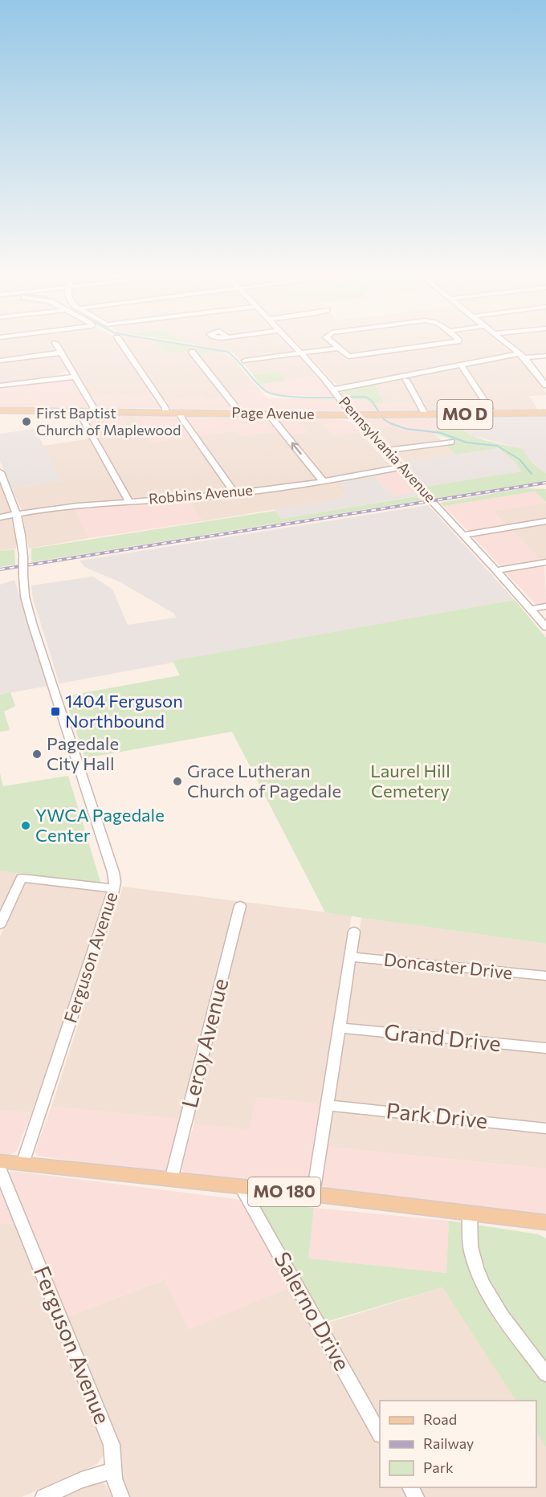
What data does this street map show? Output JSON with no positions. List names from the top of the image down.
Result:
{
  "streets": {
    "main road": ["Page Avenue", "MO D", "MO 180"],
    "street": [
      "Pennsylvania Avenue",
      "Robbins Avenue",
      "Ferguson Avenue",
      "Doncaster Drive",
      "Grand Drive",
      "Leroy Avenue",
      "Park Drive",
      "Salerno Drive"
    ]
  },
  "crossings": [
    ["Page Avenue", "Pennsylvania Avenue"],
    ["Pennsylvania Avenue", "Robbins Avenue"],
    ["Robbins Avenue", "Ferguson Avenue"],
    ["Ferguson Avenue", "MO 180"],
    ["Leroy Avenue", "MO 180"],
    ["MO 180", "Salerno Drive"]
  ],
  "parks": ["Laurel Hill Cemetery"],
  "places": {
    "other": [
      "First Baptist Church of Maplewood",
      "Pagedale City Hall",
      "Grace Lutheran Church of Pagedale",
      "YWCA Pagedale Center"
    ],
    "transit": ["1404 Ferguson Northbound"]
  },
  "legend": ["Road", "Railway", "Park"]
}
